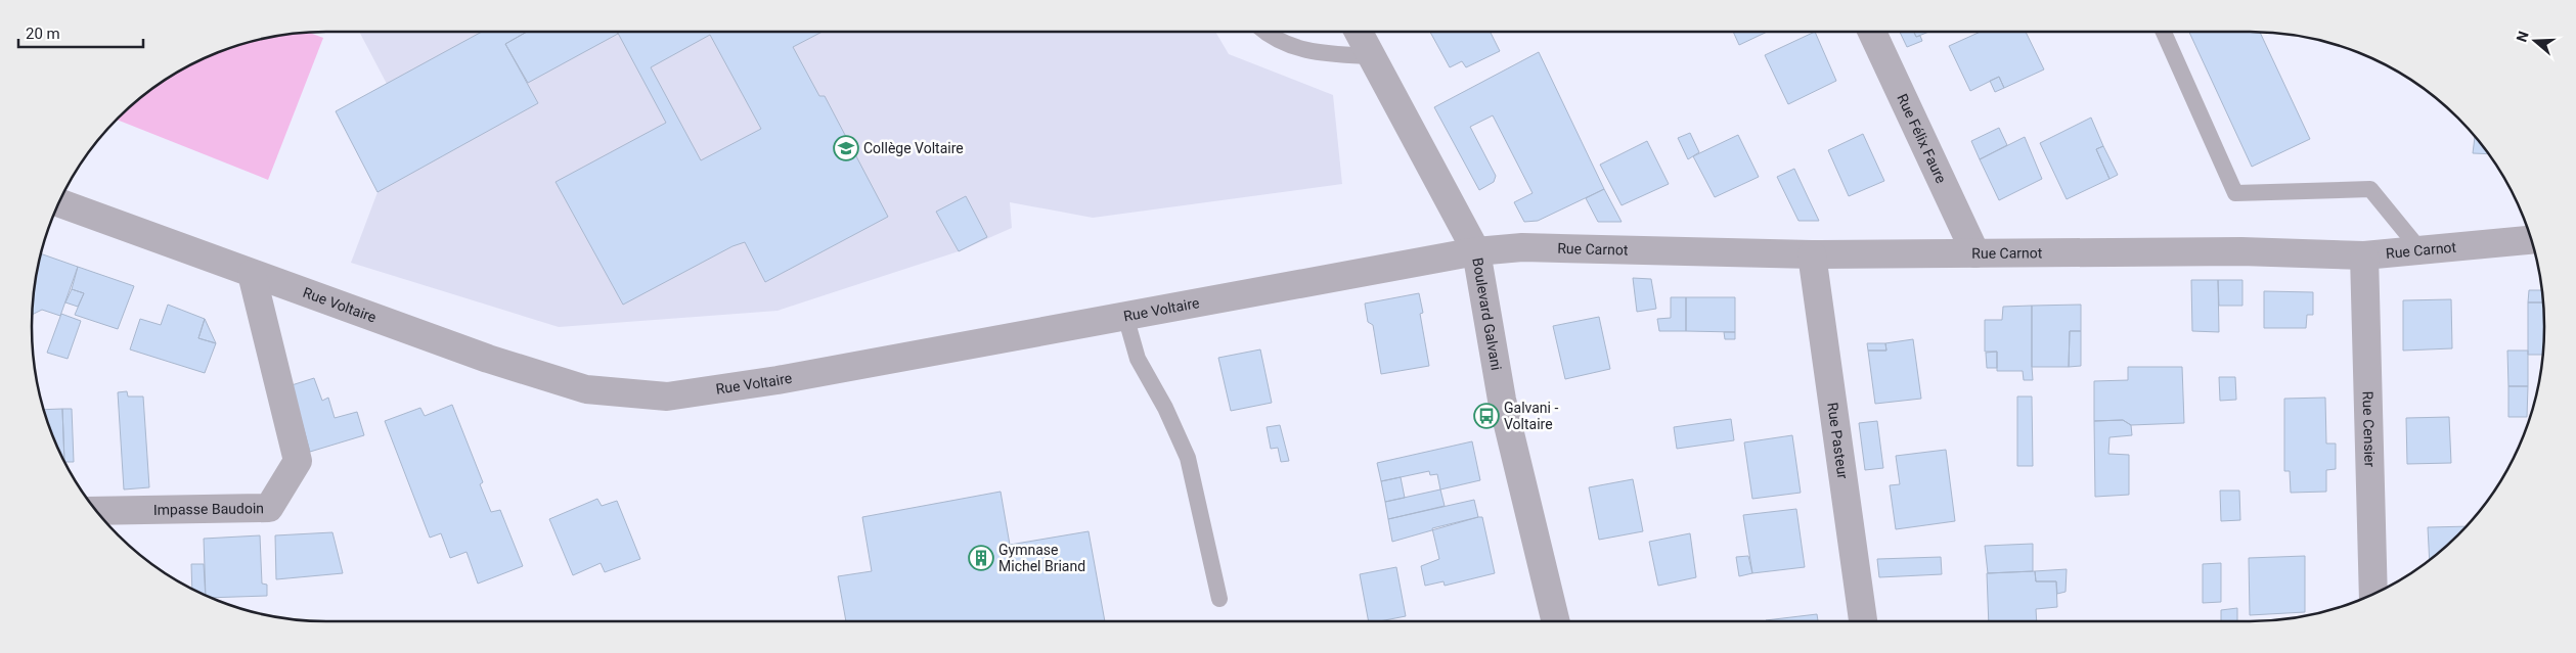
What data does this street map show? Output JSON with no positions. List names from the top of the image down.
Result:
{
  "streets": {
    "street": [
      "Rue Félix Faure",
      "Rue Carnot",
      "Rue Voltaire",
      "Boulevard Galvani",
      "Rue Censier",
      "Rue Pasteur",
      "Impasse Baudoin"
    ]
  },
  "crossings": [
    ["Rue Félix Faure", "Rue Carnot"],
    ["Rue Carnot", "Rue Voltaire"],
    ["Rue Carnot", "Boulevard Galvani"],
    ["Rue Carnot", "Rue Censier"],
    ["Rue Carnot", "Rue Pasteur"],
    ["Rue Voltaire", "Boulevard Galvani"],
    ["Rue Voltaire", "Impasse Baudoin"]
  ],
  "places": {
    "school or university": ["Collège Voltaire"],
    "bus stop": ["Galvani - Voltaire"],
    "building": ["Gymnase Michel Briand"]
  },
  "scale_bar": "20 m",
  "north": "left"
}
